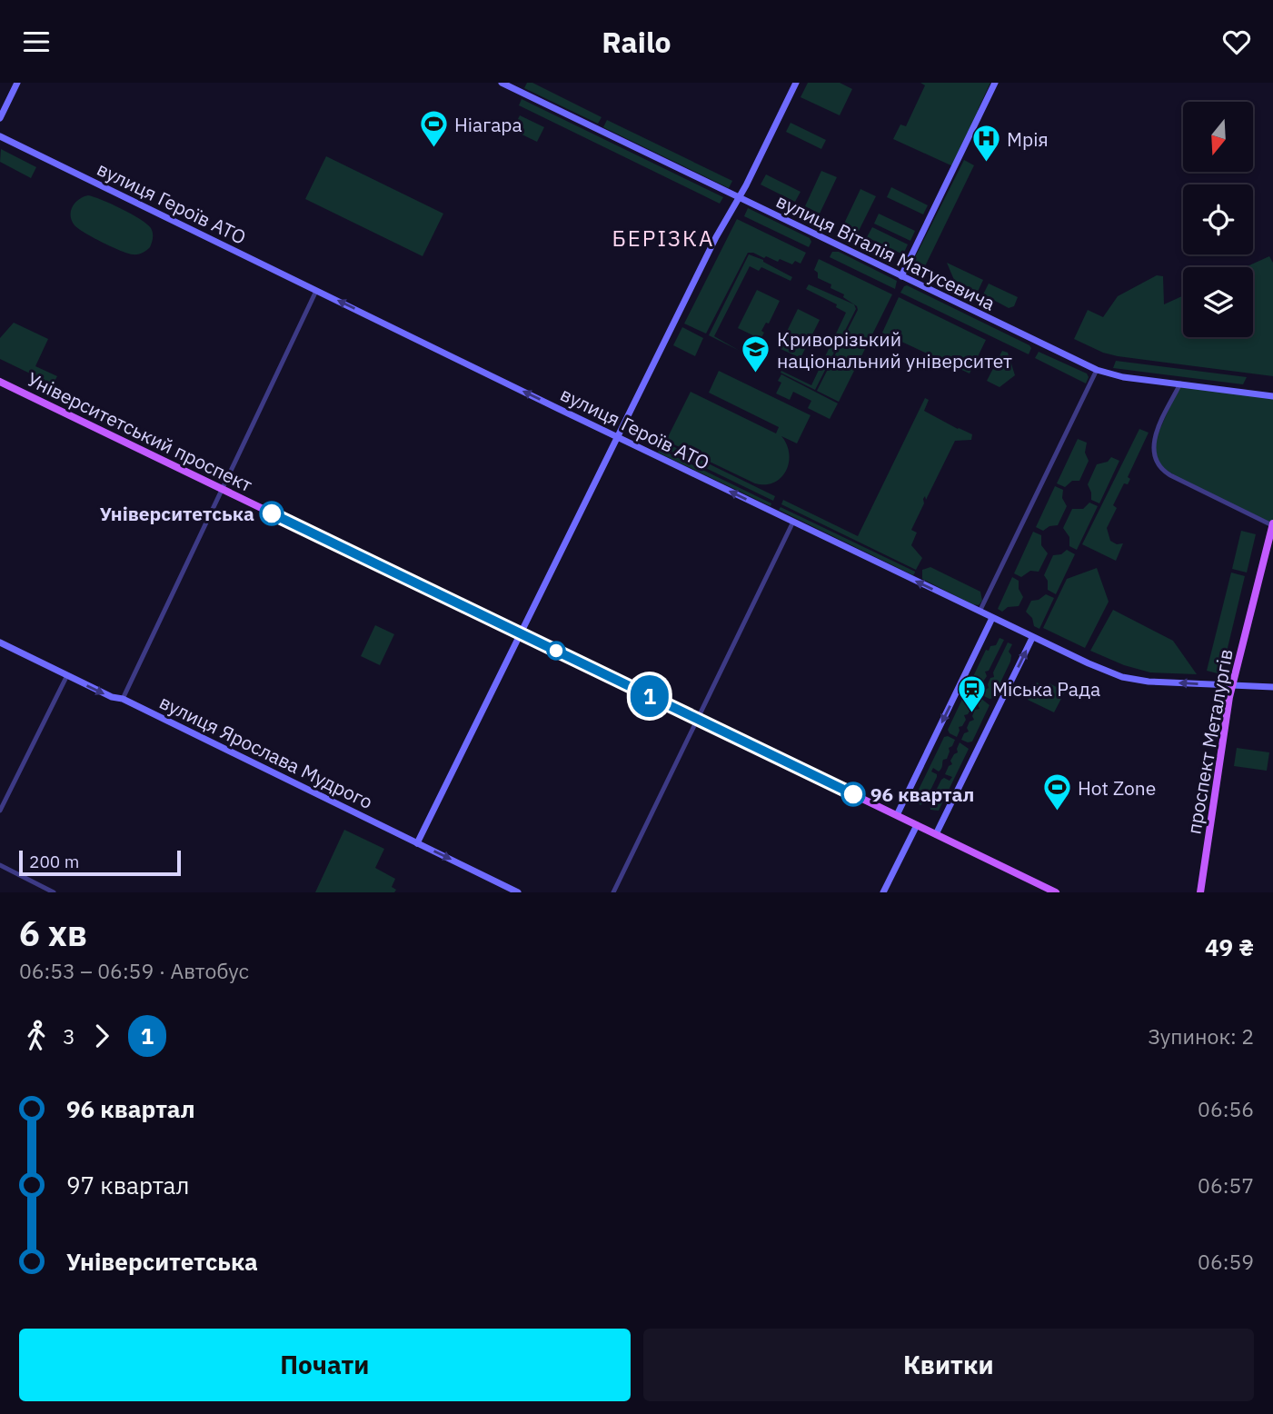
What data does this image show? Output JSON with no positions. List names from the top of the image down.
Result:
{
  "streets": {
    "main road": ["Університетський проспект", "проспект Металургів"],
    "street": ["вулиця Героїв АТО", "вулиця Віталія Матусевича", "вулиця Ярослава Мудрого"]
  },
  "crossings": [
    ["вулиця Героїв АТО", "проспект Металургів"]
  ],
  "one_way": ["вулиця Героїв АТО"],
  "districts": ["БЕРІЗКА"],
  "places": {
    "sports": ["Ніагара", "Hot Zone"],
    "hospital": ["Мрія"],
    "school or university": ["Криворізький національний університет"],
    "other": ["Університетська", "96 квартал"],
    "station": ["Міська Рада"]
  },
  "lines": ["bus line 1"],
  "scale_bar": "200 m",
  "north": "bottom",
  "page": {
    "header": "Railo",
    "on_map": "1",
    "scale": "200 m",
    "heading": ["6 хв", "06:53 – 06:59 · Автобус", "49 ₴"],
    "legs": ["3", "1", "Зупинок: 2"],
    "list": [
      {
        "name": "96 квартал",
        "value": "06:56"
      },
      {
        "name": "97 квартал",
        "value": "06:57"
      },
      {
        "name": "Університетська",
        "value": "06:59"
      }
    ],
    "buttons": ["Почати", "Квитки"]
  }
}
